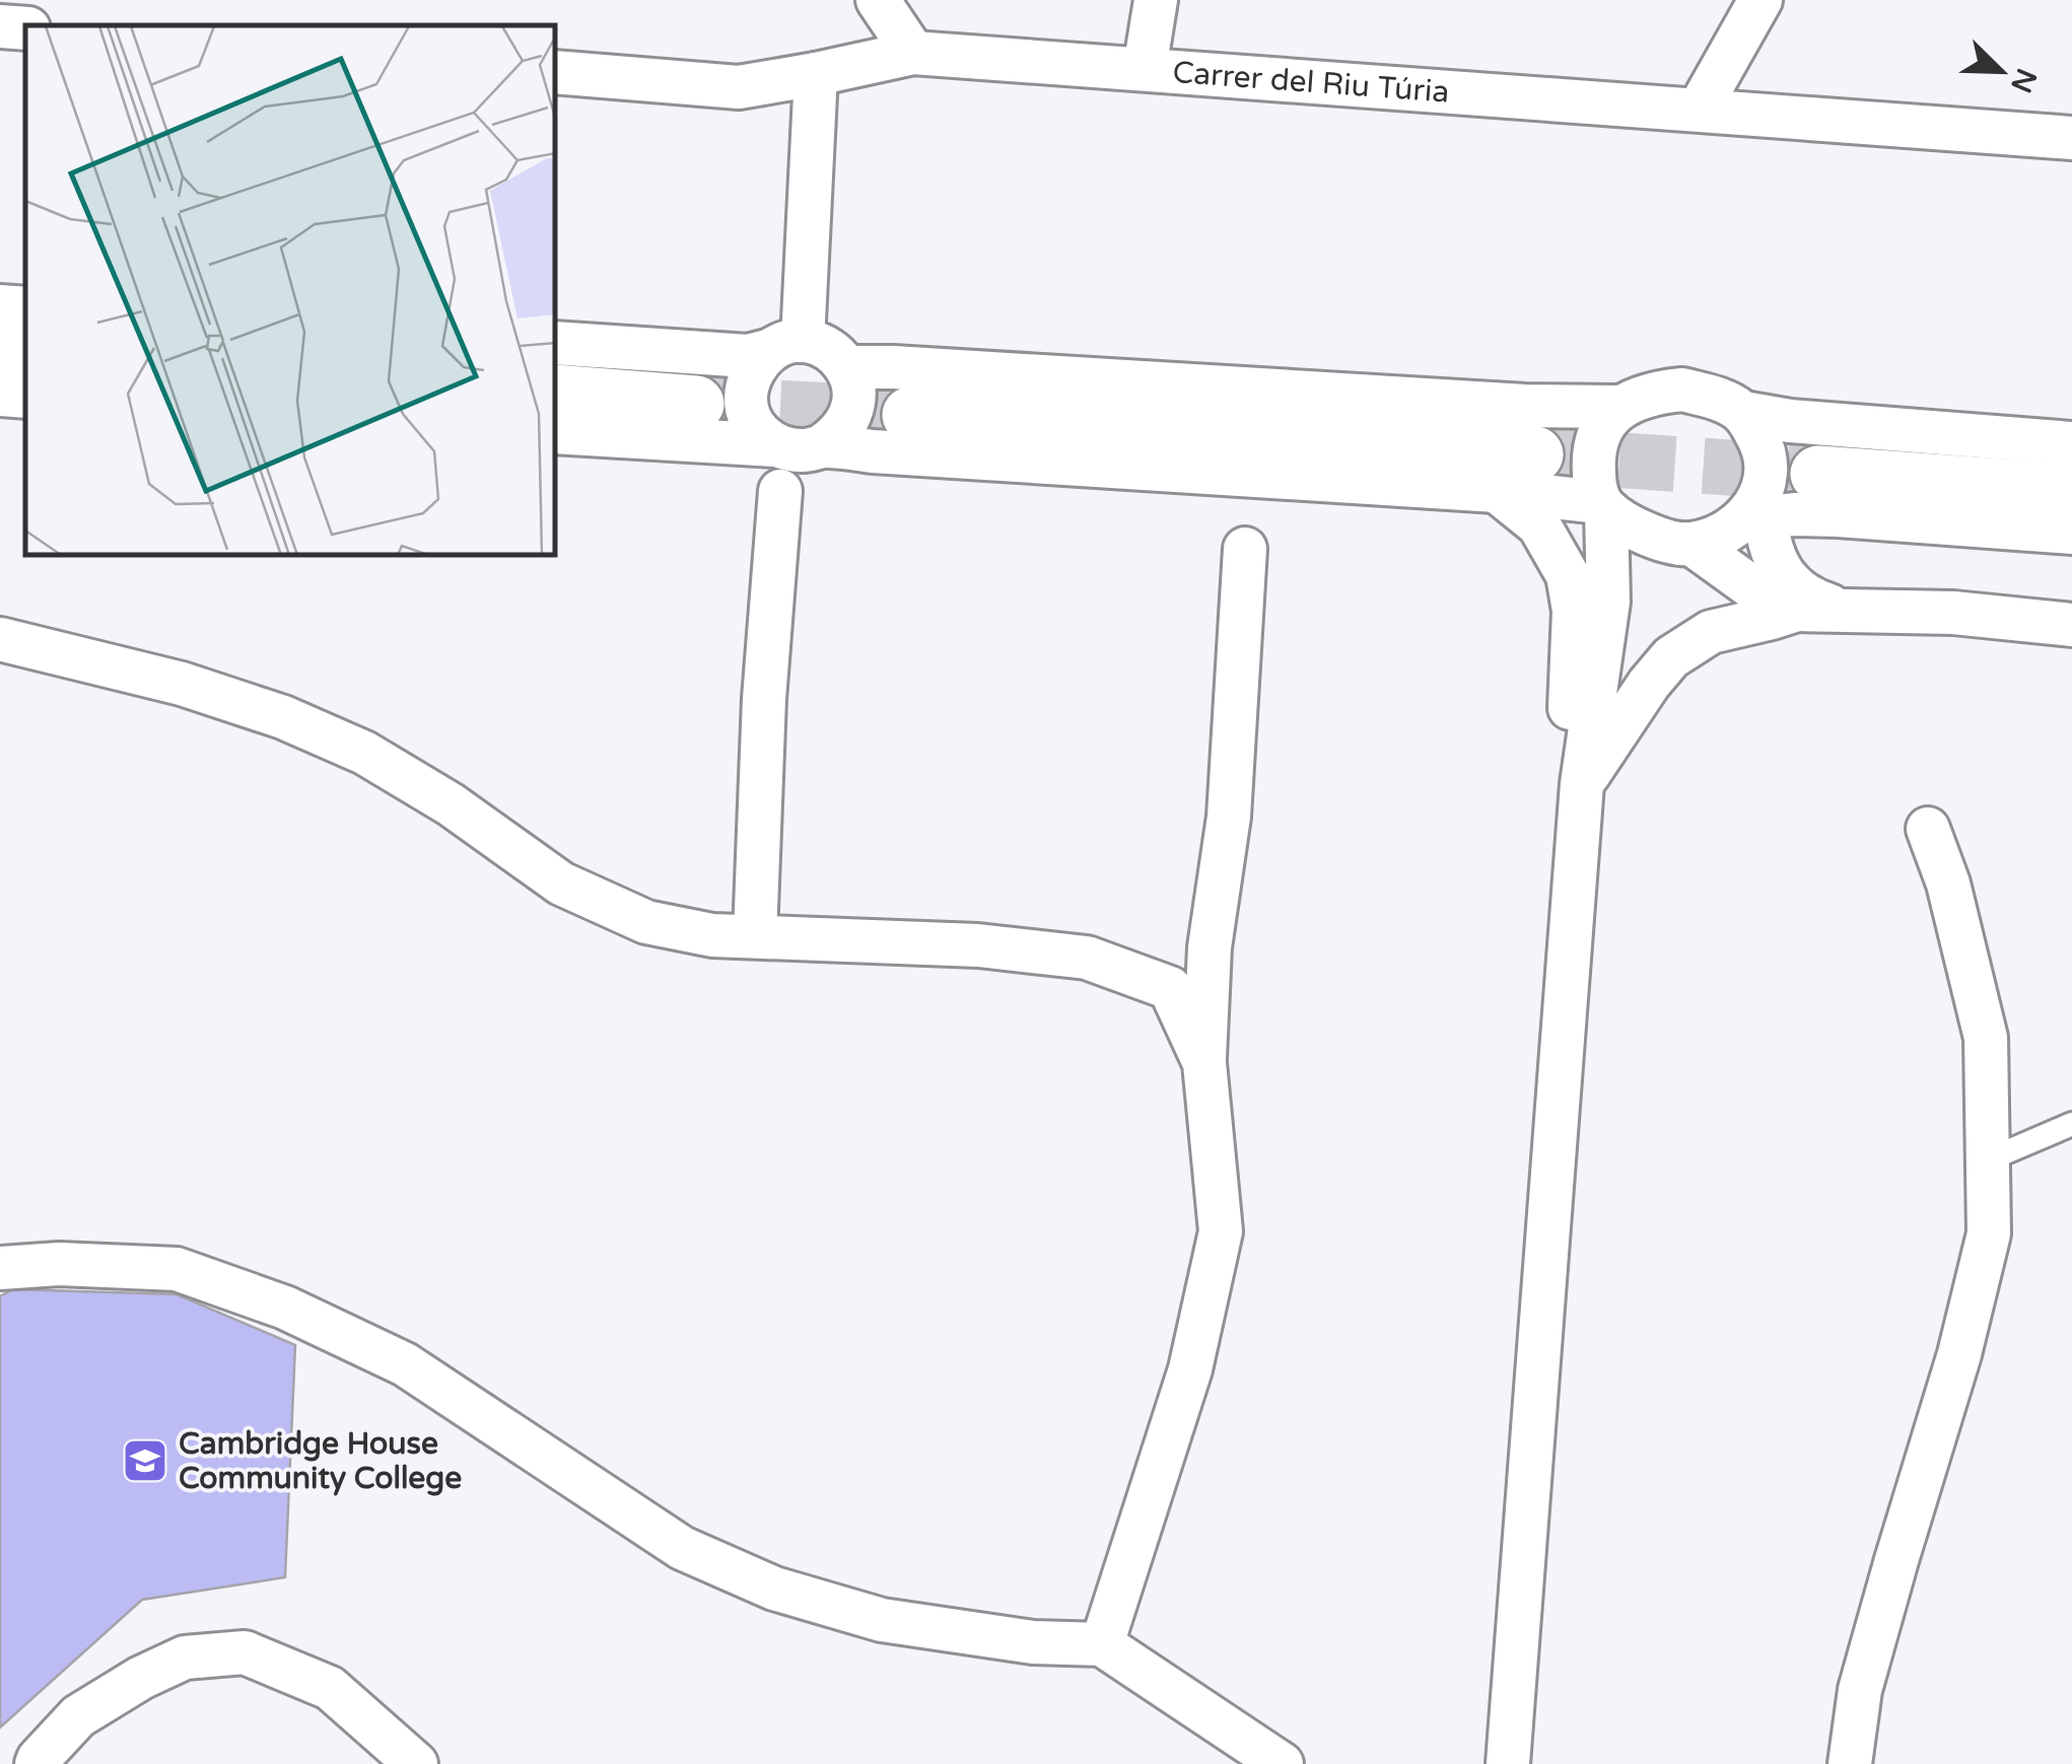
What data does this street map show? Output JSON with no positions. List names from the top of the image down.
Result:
{
  "streets": {
    "street": ["Carrer del Riu Túria"]
  },
  "places": {
    "school or university": ["Cambridge House Community College"]
  },
  "north": "bottom right"
}
